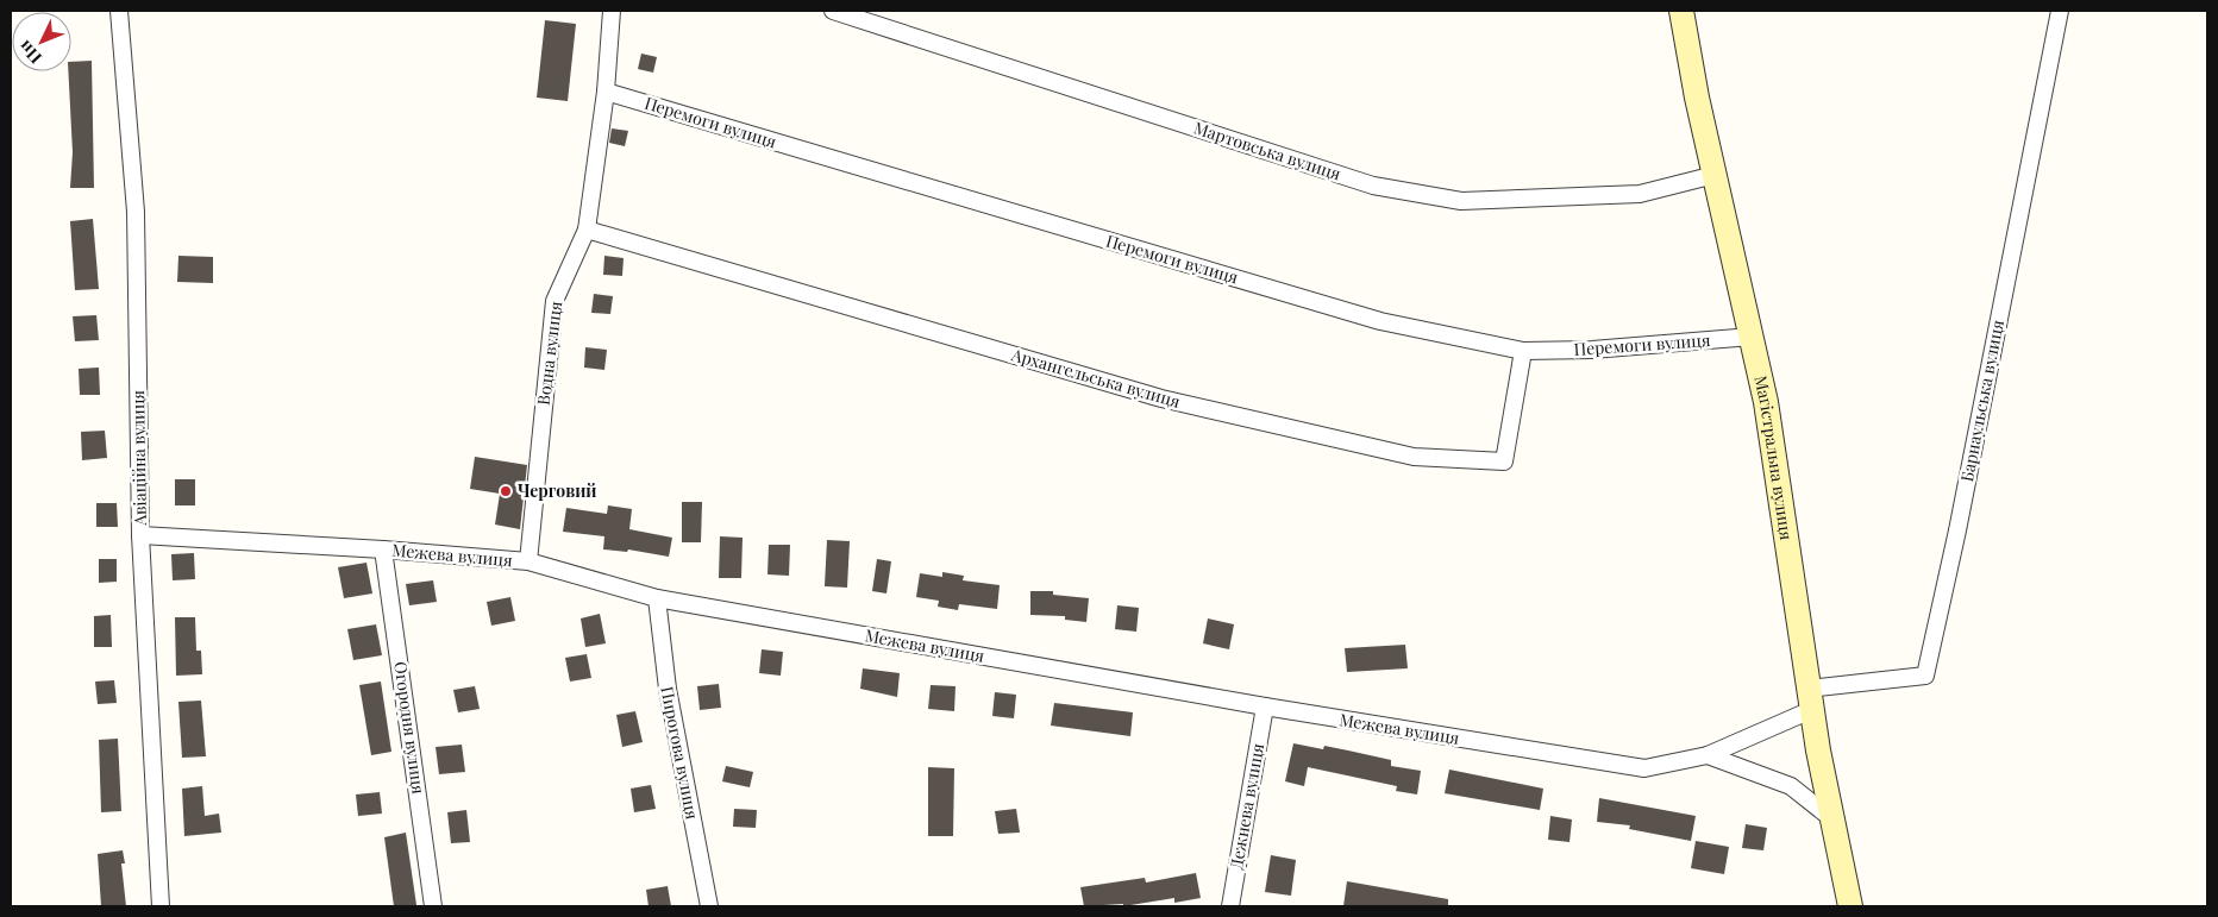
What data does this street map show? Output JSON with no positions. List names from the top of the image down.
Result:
{
  "streets": {
    "main road": ["Магістральна вулиця"],
    "street": [
      "Перемоги вулиця",
      "Мартовська вулиця",
      "Водна вулиця",
      "Архангельська вулиця",
      "Барнаульська вулиця",
      "Авіаційна вулиця",
      "Межева вулиця",
      "Огородня вулиця",
      "Пирогова вулиця",
      "Дежнева вулиця"
    ]
  },
  "crossings": [
    ["Перемоги вулиця", "Водна вулиця"],
    ["Перемоги вулиця", "Архангельська вулиця"],
    ["Перемоги вулиця", "Магістральна вулиця"],
    ["Мартовська вулиця", "Магістральна вулиця"],
    ["Водна вулиця", "Архангельська вулиця"],
    ["Водна вулиця", "Межева вулиця"],
    ["Барнаульська вулиця", "Магістральна вулиця"],
    ["Барнаульська вулиця", "Межева вулиця"],
    ["Магістральна вулиця", "Межева вулиця"],
    ["Авіаційна вулиця", "Межева вулиця"],
    ["Межева вулиця", "Огородня вулиця"],
    ["Межева вулиця", "Пирогова вулиця"],
    ["Межева вулиця", "Дежнева вулиця"]
  ],
  "places": ["Черговий"],
  "north": "bottom left"
}
